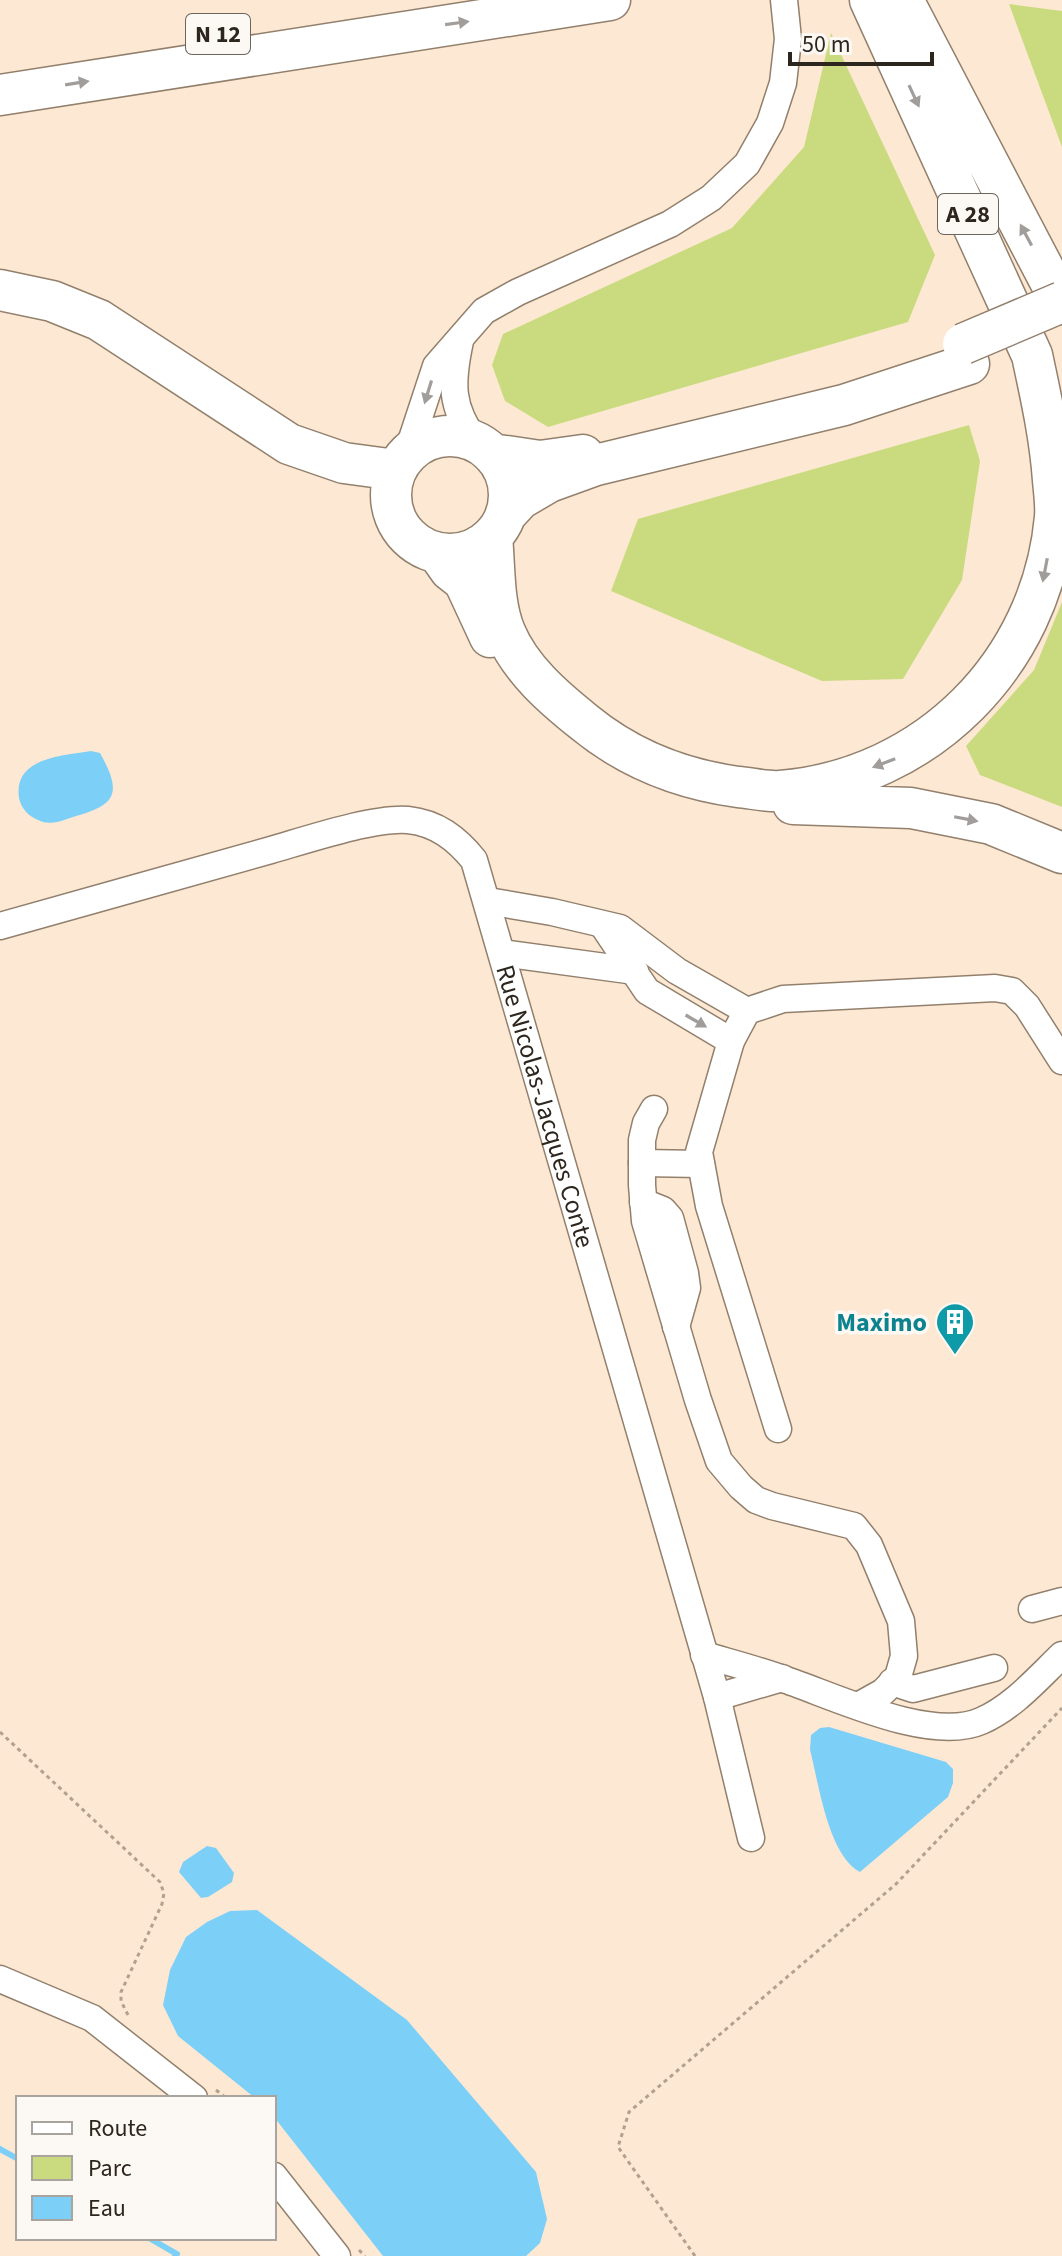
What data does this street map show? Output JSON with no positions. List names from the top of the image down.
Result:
{
  "streets": {
    "highway": ["N 12", "A 28"],
    "street": ["Rue Nicolas-Jacques Conte"]
  },
  "places": {
    "building": ["Maximo"]
  },
  "legend": ["Route", "Parc", "Eau"],
  "scale_bar": "50 m"
}
